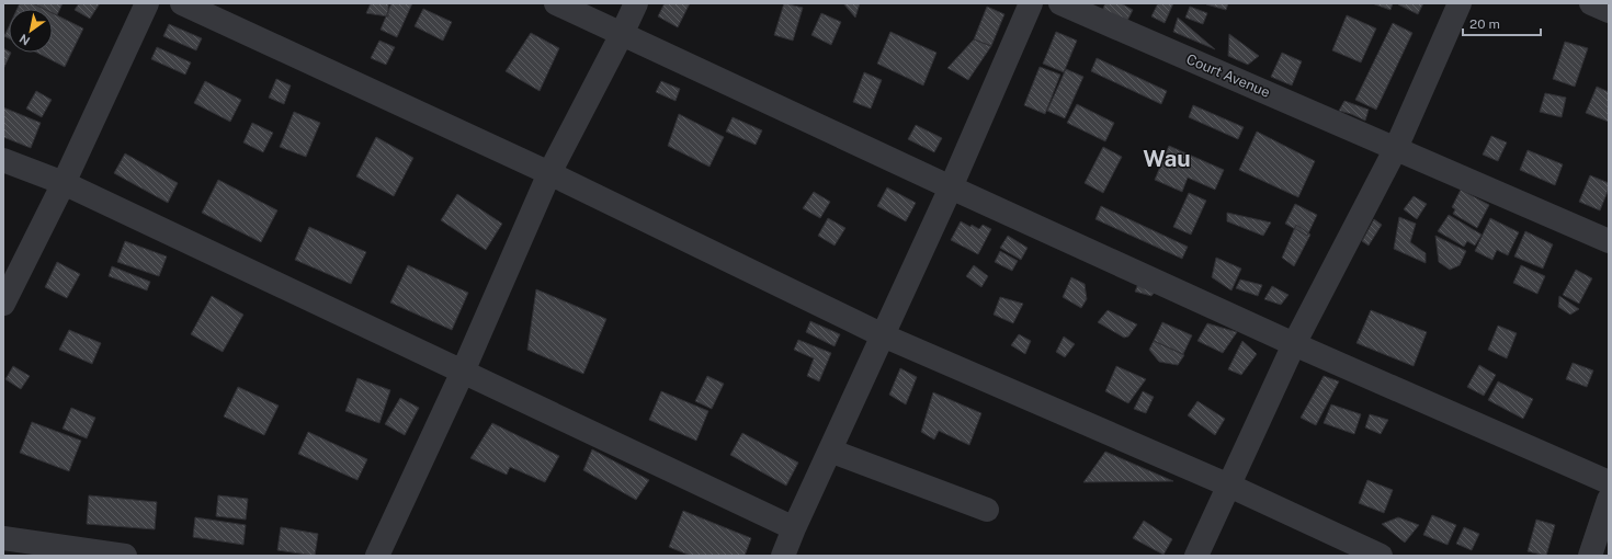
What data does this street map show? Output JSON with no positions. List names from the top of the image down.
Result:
{
  "streets": {
    "street": ["Court Avenue"]
  },
  "districts": ["Wau"],
  "scale_bar": "20 m",
  "north": "bottom left"
}
